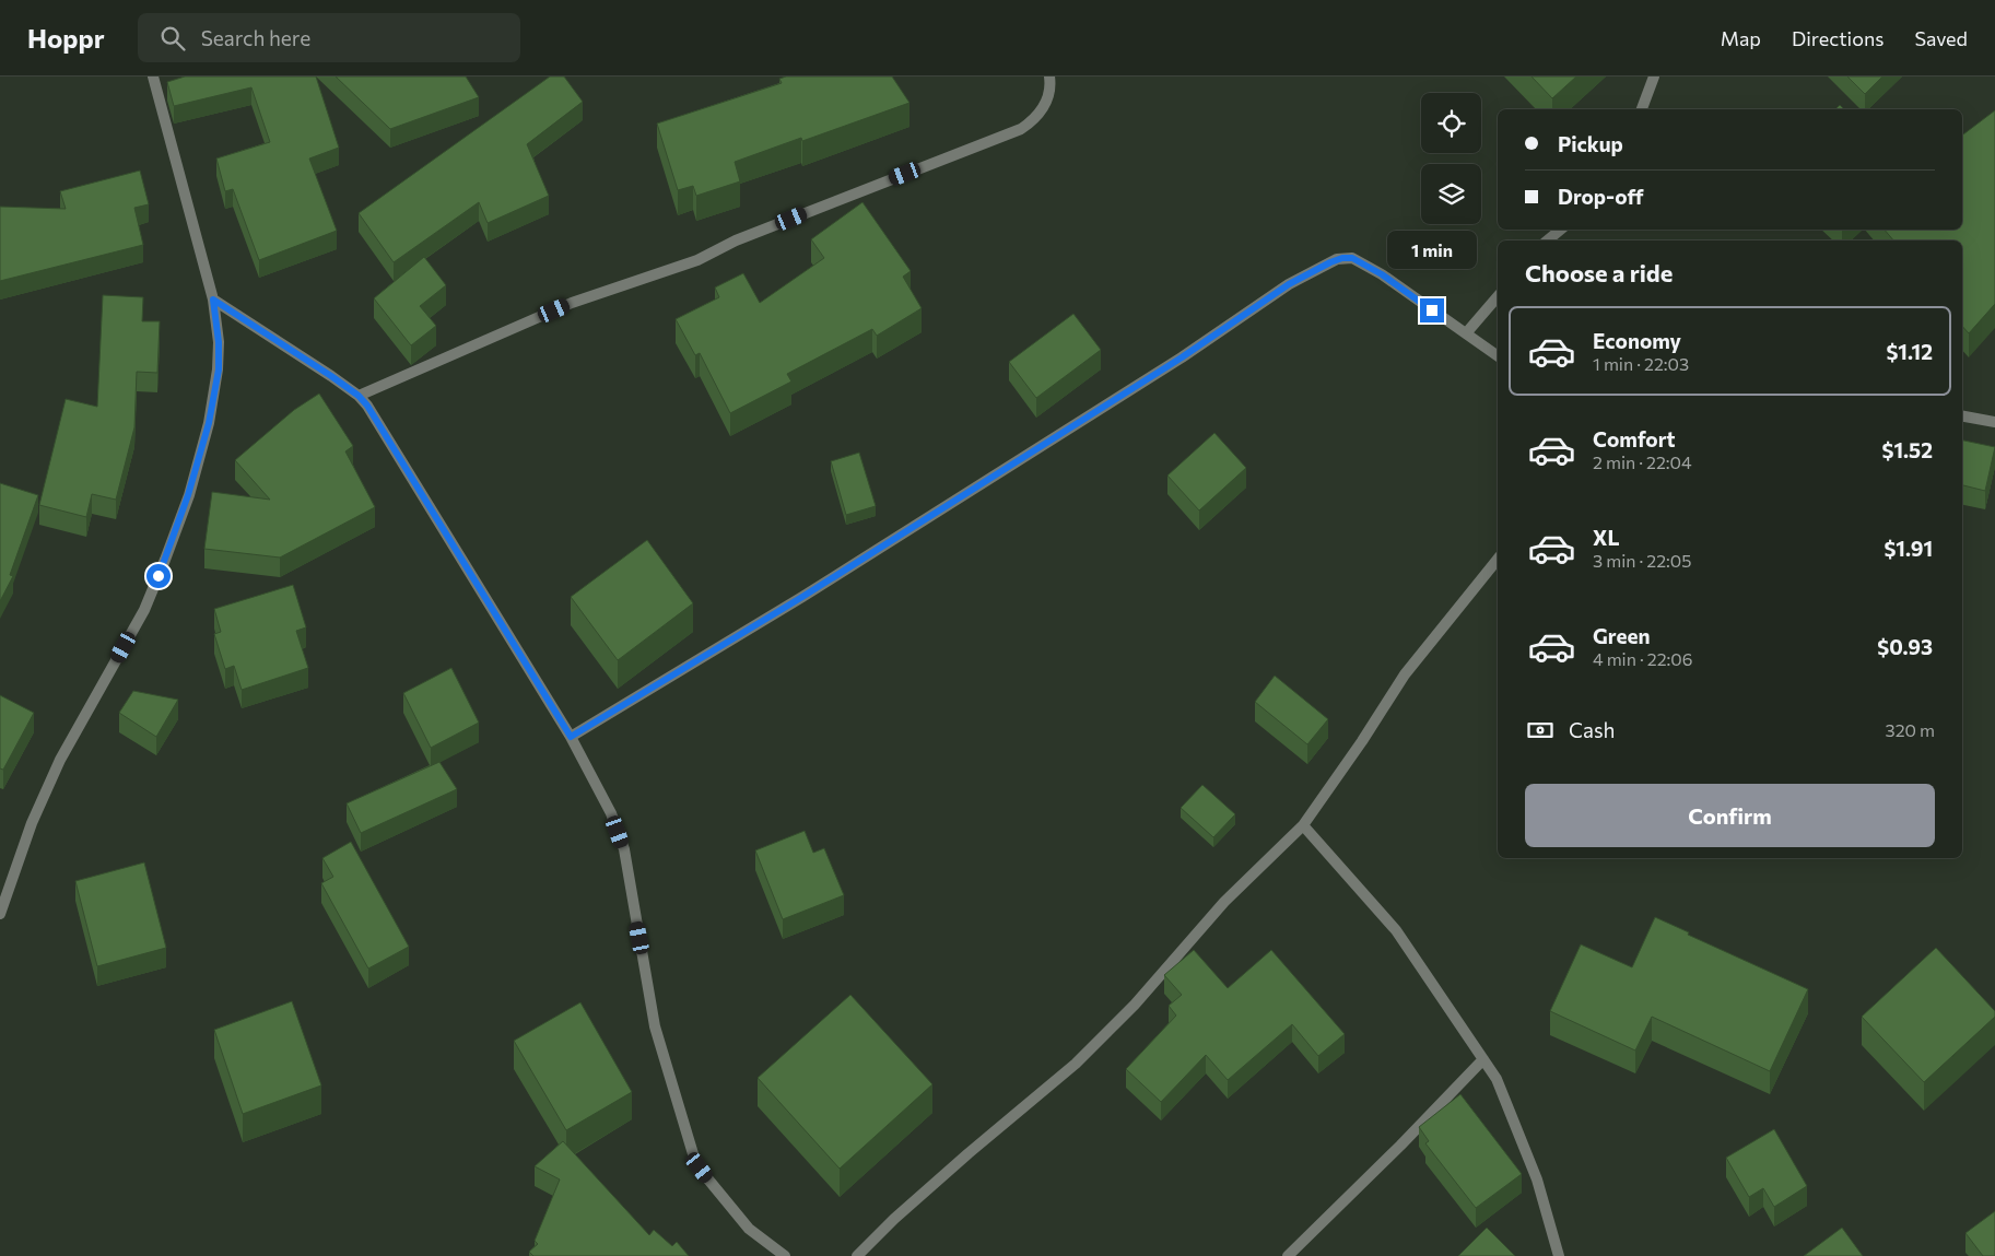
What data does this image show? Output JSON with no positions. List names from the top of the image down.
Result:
{
  "page": {
    "header": "Hoppr",
    "search": "Search here",
    "nav": ["Map", "Directions", "Saved"],
    "banner": ["Pickup", "Drop-off"],
    "bubble": "1 min",
    "heading": "Choose a ride",
    "list": [
      {
        "name": "Economy",
        "note": "1 min · 22:03",
        "value": "$1.12"
      },
      {
        "name": "Comfort",
        "note": "2 min · 22:04",
        "value": "$1.52"
      },
      {
        "name": "XL",
        "note": "3 min · 22:05",
        "value": "$1.91"
      },
      {
        "name": "Green",
        "note": "4 min · 22:06",
        "value": "$0.93"
      }
    ],
    "pay": ["Cash", "320 m"],
    "buttons": "Confirm"
  }
}
